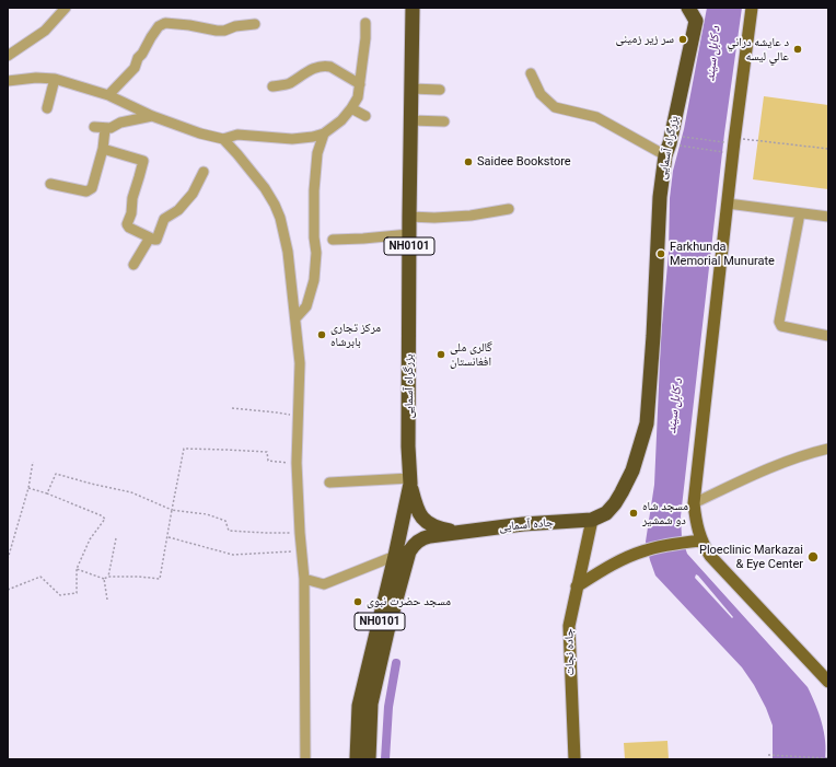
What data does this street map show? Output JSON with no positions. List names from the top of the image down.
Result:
{
  "streets": {
    "highway": ["بزرگراه آسمایی", "NH0101", "جاده آسمایی"],
    "main road": ["جاده نجات"]
  },
  "crossings": [
    ["بزرگراه آسمایی", "جاده آسمایی"],
    ["بزرگراه آسمایی", "جاده نجات"],
    ["NH0101", "جاده آسمایی"],
    ["جاده آسمایی", "جاده نجات"]
  ],
  "water": ["د کابل سيند"],
  "places": [
    "سر زیر زمینی",
    "د عایشه دراني عالي لیسه",
    "Saidee Bookstore",
    "Farkhunda Memorial Munurate",
    "مرکز تجاری بابرشاه",
    "گالری ملی افغانستان",
    "مسجد شاه دو شمشیر",
    "Ploeclinic Markazai & Eye Center",
    "مسجد حضرت نبوی"
  ]
}
